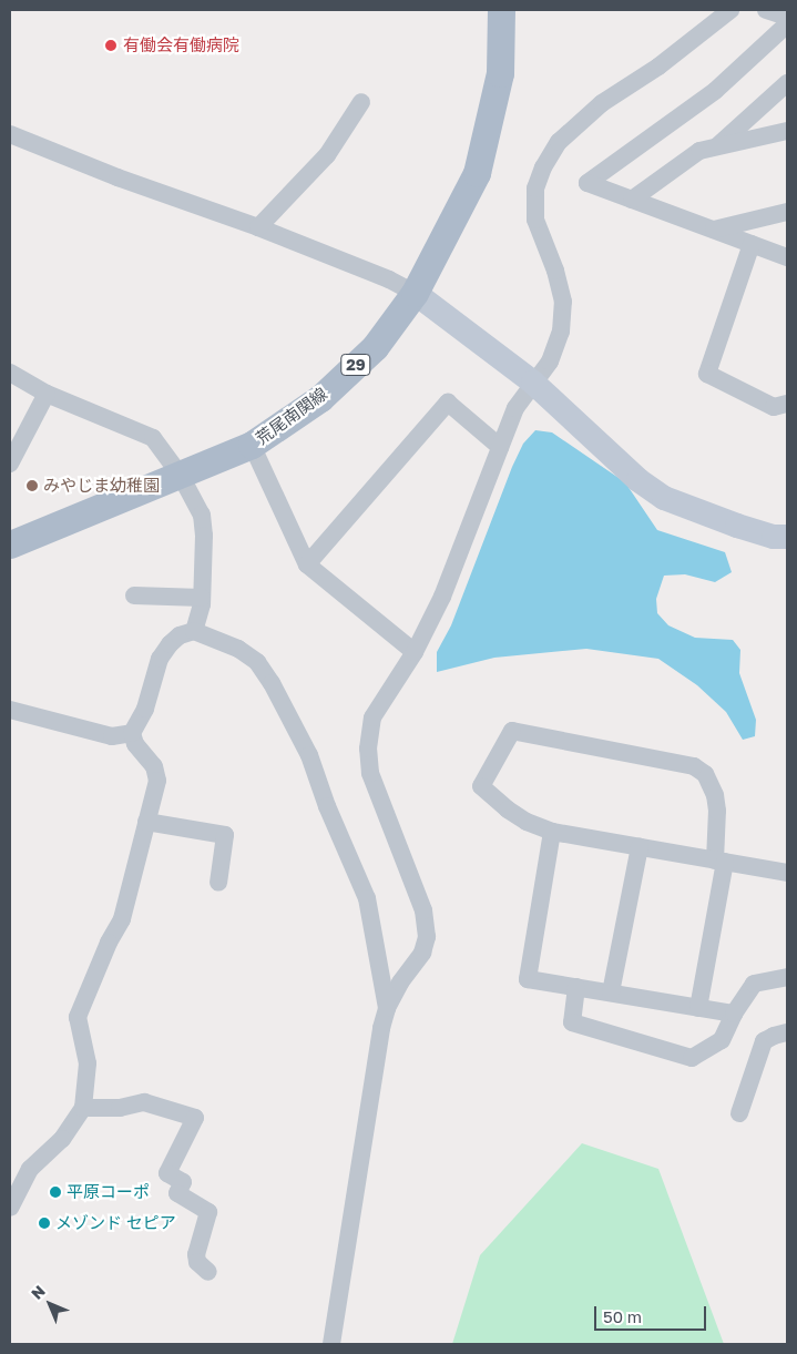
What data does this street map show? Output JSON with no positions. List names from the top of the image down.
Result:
{
  "streets": {
    "main road": ["29", "荒尾南関線"]
  },
  "places": [
    "有働会有働病院",
    "みやじま幼稚園",
    "平原コーポ",
    "メゾンド セピア"
  ],
  "scale_bar": "50 m",
  "north": "top left"
}
